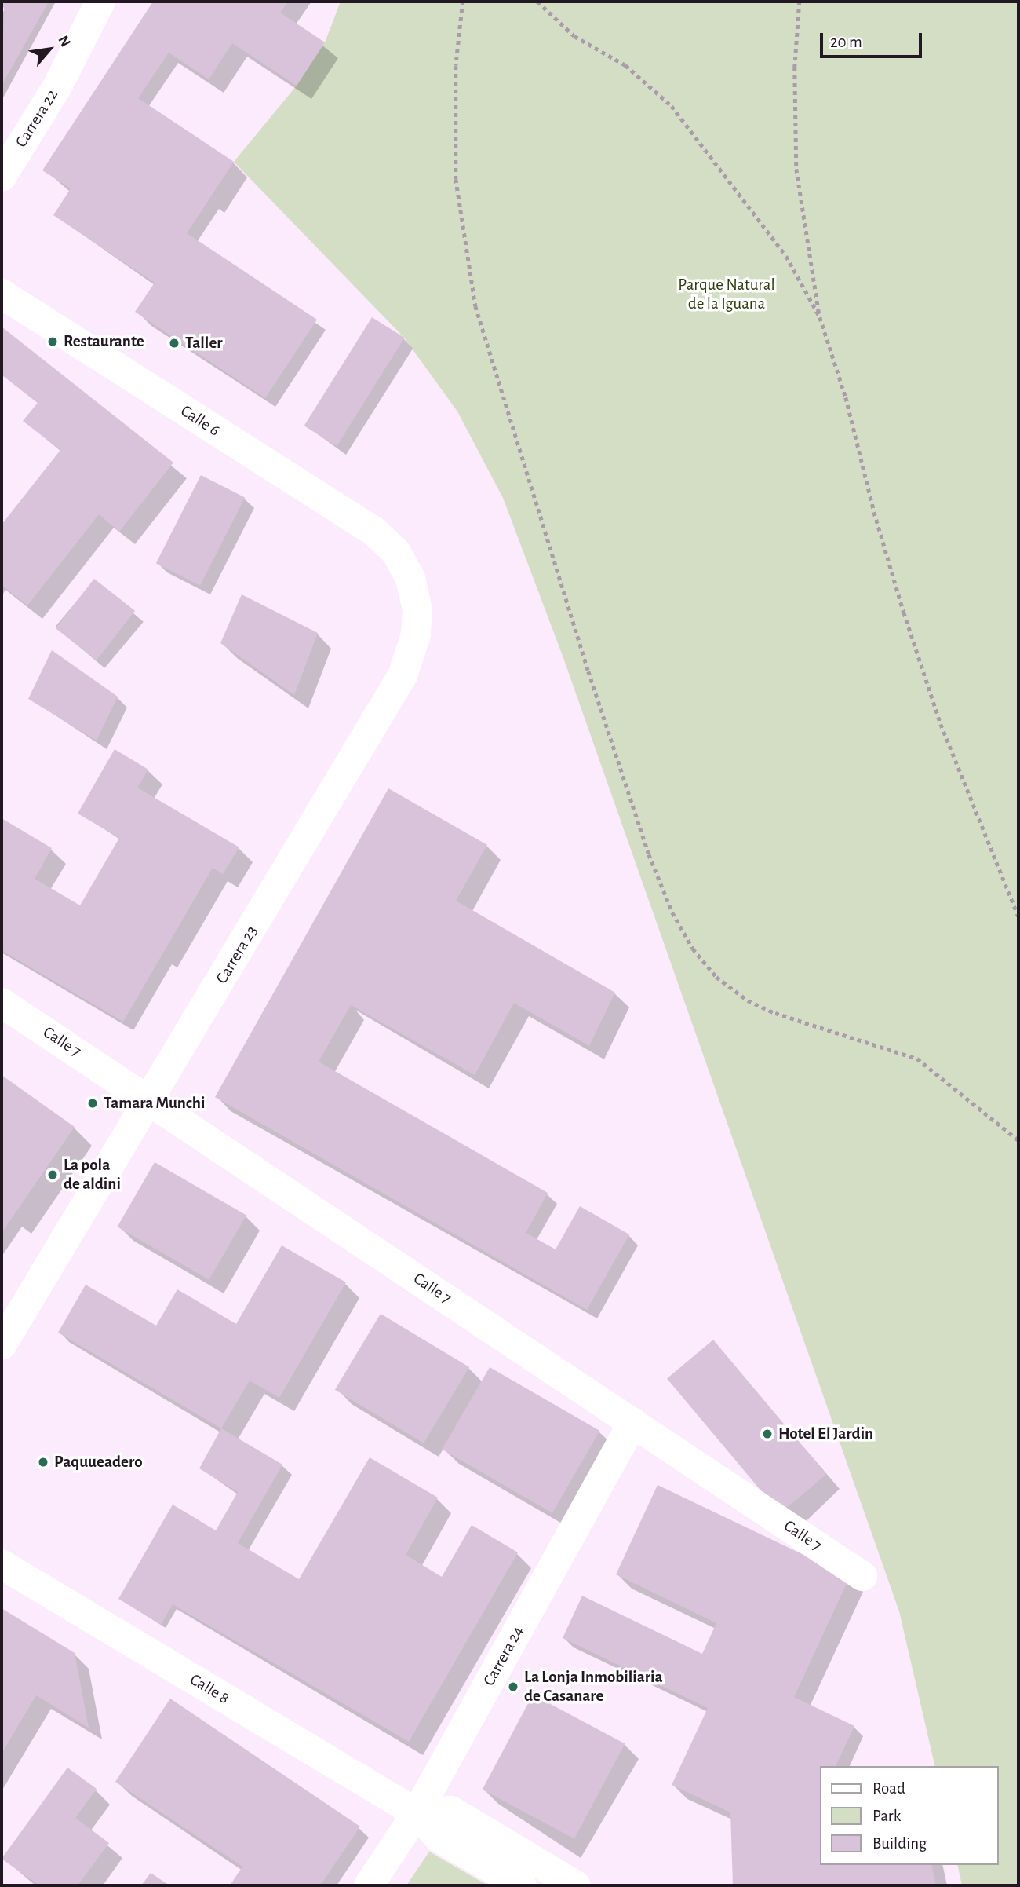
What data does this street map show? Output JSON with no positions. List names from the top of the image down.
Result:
{
  "streets": {
    "street": [
      "Carrera 22",
      "Calle 6",
      "Carrera 23",
      "Calle 7",
      "Carrera 24",
      "Calle 8"
    ]
  },
  "crossings": [
    ["Calle 6", "Carrera 23"],
    ["Carrera 23", "Calle 7"],
    ["Calle 7", "Carrera 24"],
    ["Carrera 24", "Calle 8"]
  ],
  "parks": ["Parque Natural de la Iguana"],
  "places": [
    "Restaurante",
    "Taller",
    "Tamara Munchi",
    "La pola de aldini",
    "Hotel El Jardin",
    "Paquueadero",
    "La Lonja Inmobiliaria de Casanare"
  ],
  "legend": ["Road", "Park", "Building"],
  "scale_bar": "20 m",
  "north": "top right"
}
